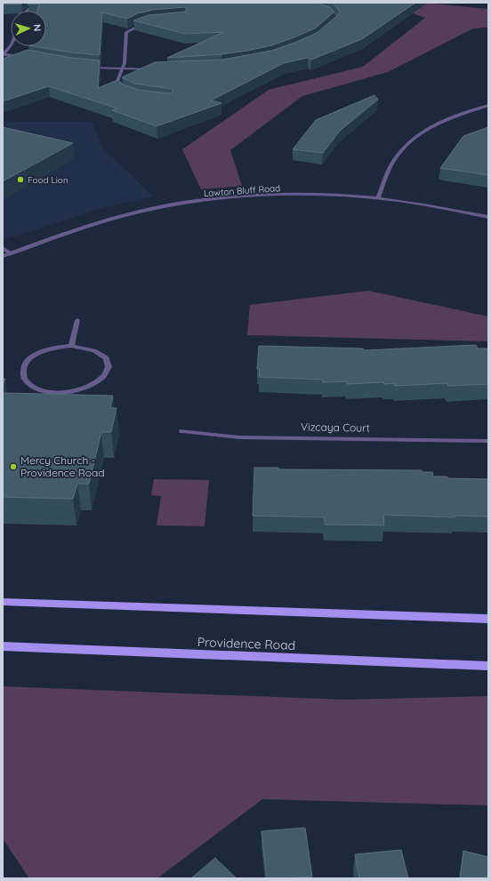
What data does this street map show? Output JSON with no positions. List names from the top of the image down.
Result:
{
  "streets": {
    "main road": ["Providence Road"],
    "street": ["Lawton Bluff Road", "Vizcaya Court"]
  },
  "places": ["Food Lion", "Mercy Church - Providence Road"],
  "north": "right"
}
